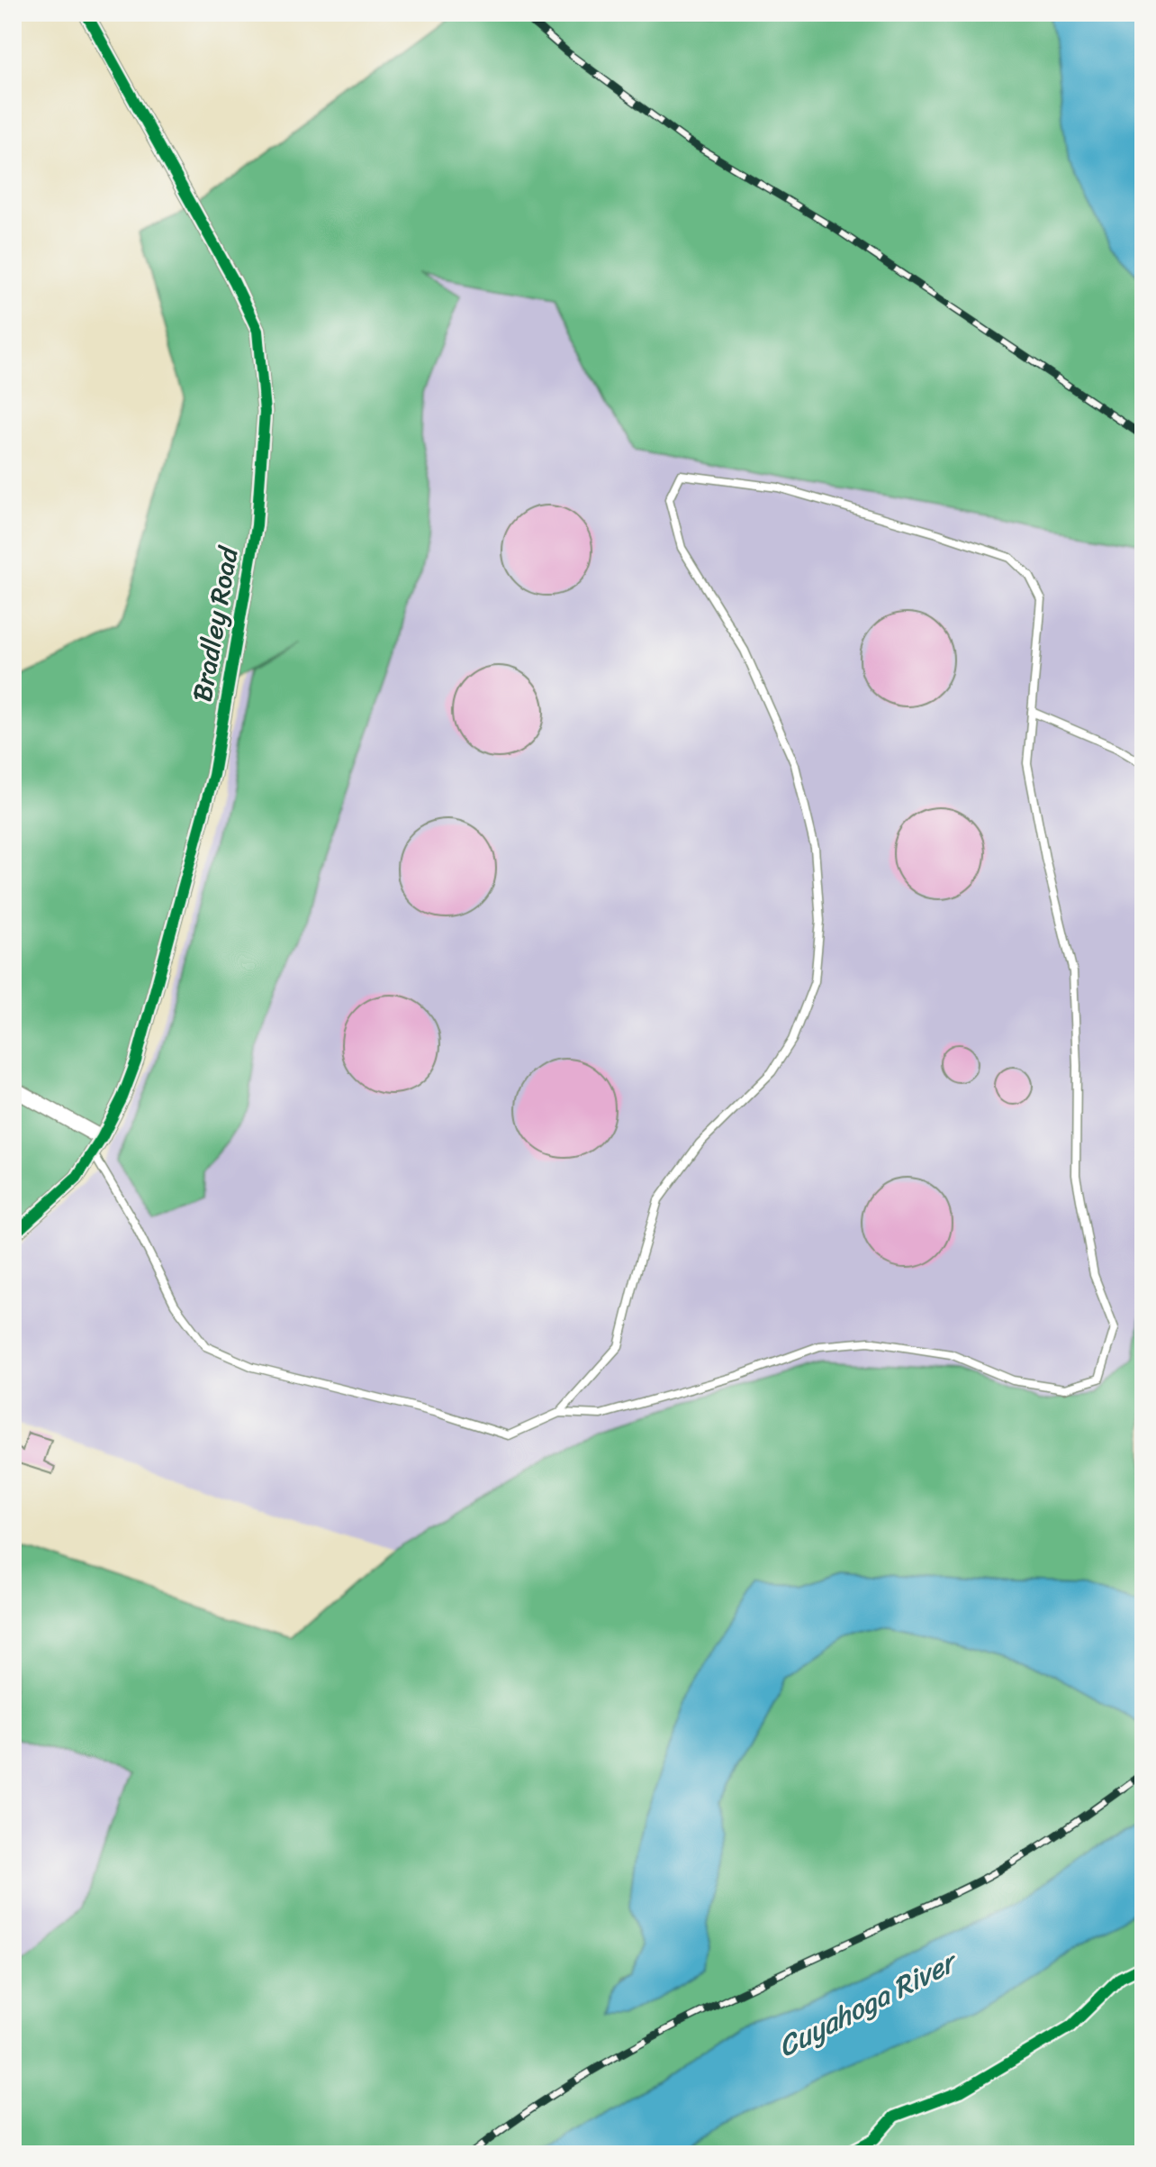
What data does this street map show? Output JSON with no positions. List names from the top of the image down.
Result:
{
  "streets": {
    "street": ["Bradley Road"]
  },
  "water": ["Cuyahoga River"]
}
